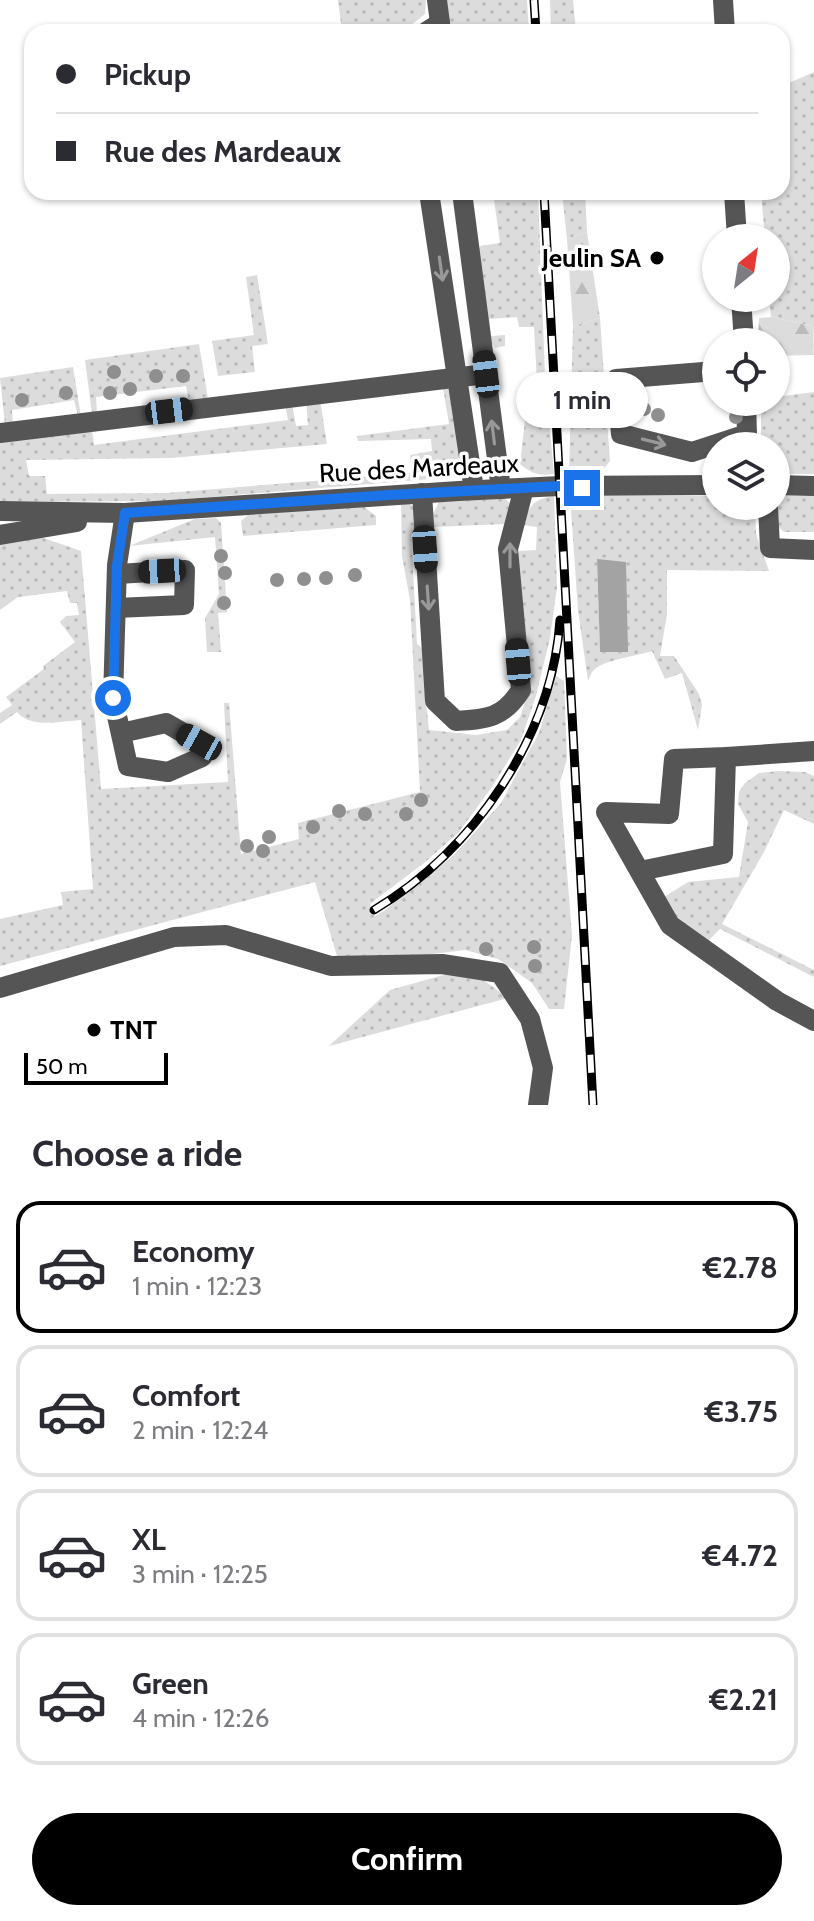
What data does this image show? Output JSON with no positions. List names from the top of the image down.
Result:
{
  "streets": {
    "street": ["Rue des Mardeaux"]
  },
  "places": ["Jeulin SA", "TNT"],
  "scale_bar": "50 m",
  "north": "top right",
  "page": {
    "banner": ["Pickup", "Rue des Mardeaux"],
    "bubble": "1 min",
    "scale": "50 m",
    "heading": "Choose a ride",
    "list": [
      {
        "name": "Economy",
        "note": "1 min · 12:23",
        "value": "€2.78"
      },
      {
        "name": "Comfort",
        "note": "2 min · 12:24",
        "value": "€3.75"
      },
      {
        "name": "XL",
        "note": "3 min · 12:25",
        "value": "€4.72"
      },
      {
        "name": "Green",
        "note": "4 min · 12:26",
        "value": "€2.21"
      }
    ],
    "buttons": "Confirm"
  }
}
